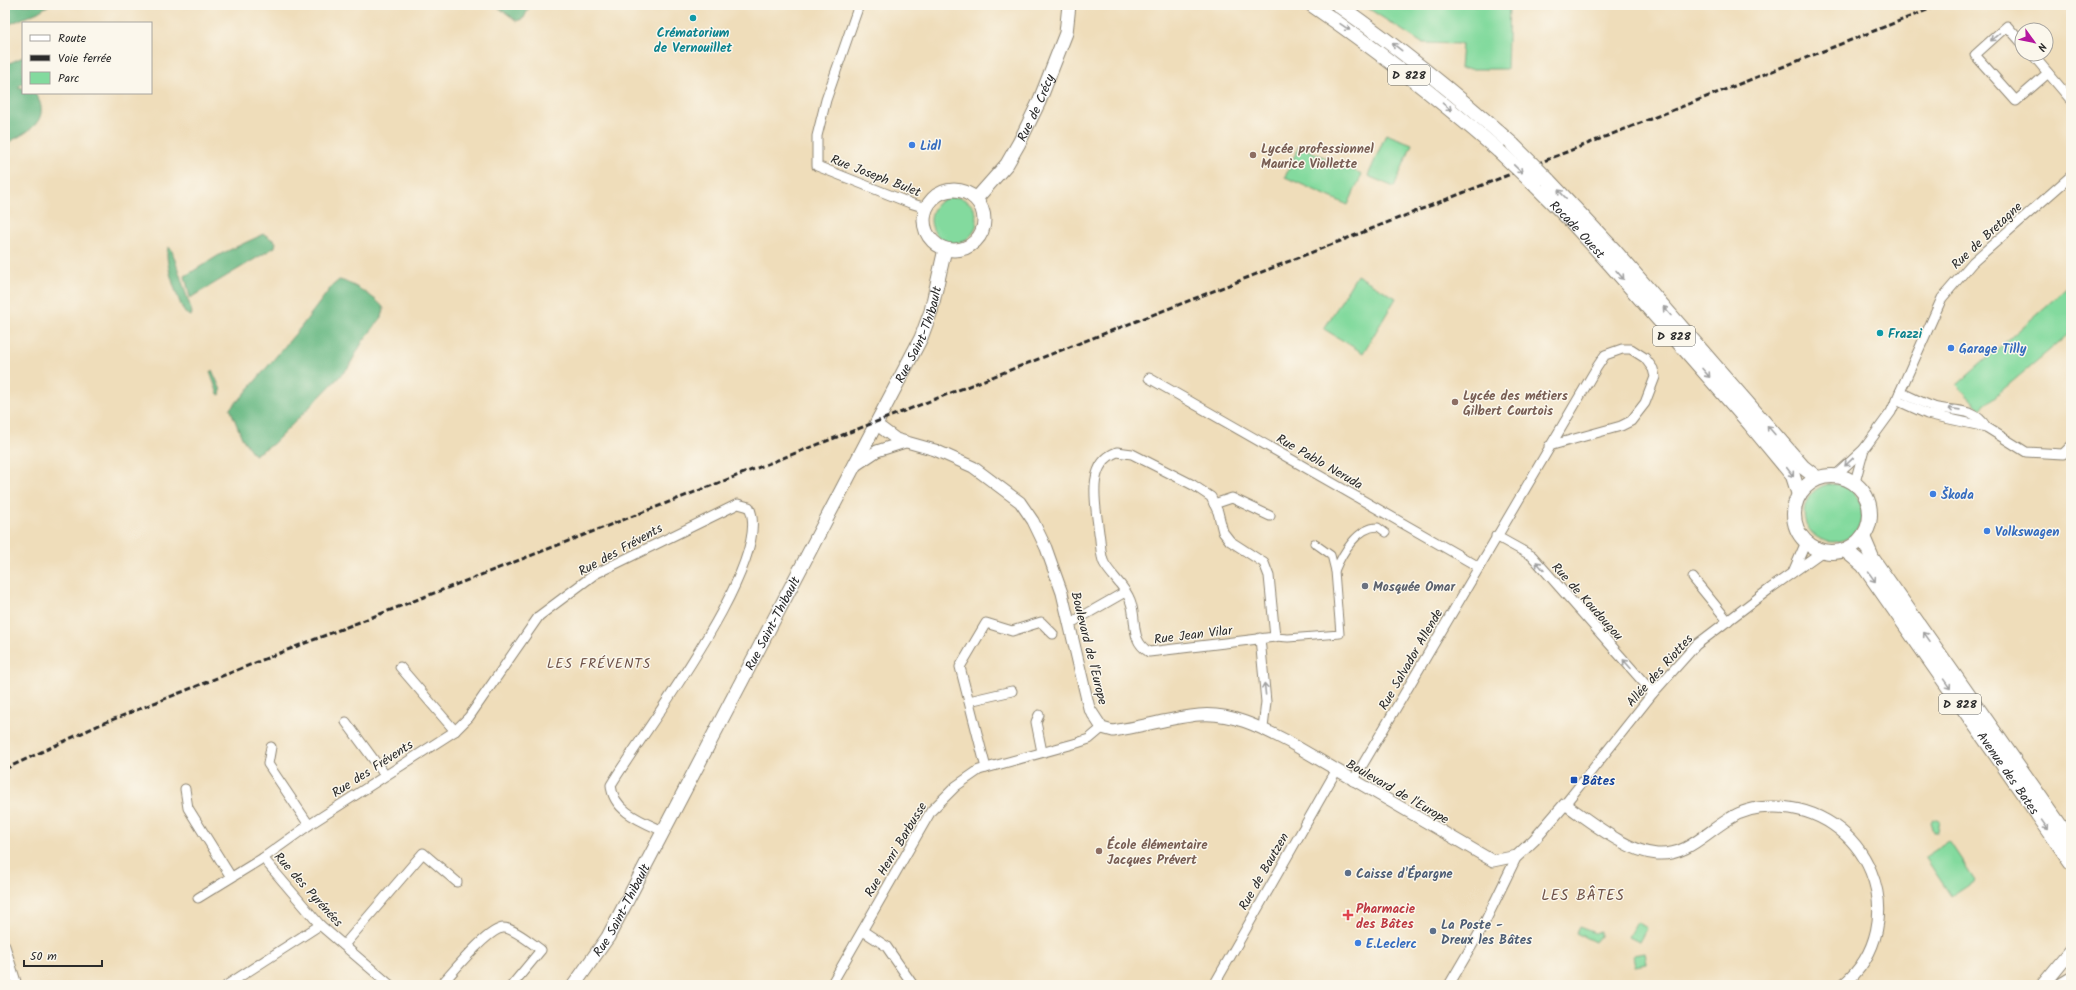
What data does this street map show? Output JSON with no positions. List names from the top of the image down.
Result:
{
  "streets": {
    "main road": [
      "D 828",
      "Rue de Crécy",
      "Rocade Ouest",
      "Rue Saint-Thibault",
      "Avenue des Bates"
    ],
    "street": [
      "Rue Joseph Bulet",
      "Rue de Bretagne",
      "Rue Pablo Neruda",
      "Rue des Frévents",
      "Rue de Koudougou",
      "Rue Jean Vilar",
      "Boulevard de l'Europe",
      "Rue Salvador Allende",
      "Allée des Riottes",
      "Rue Henri Barbusse",
      "Rue de Bautzen",
      "Rue des Pyrénées"
    ]
  },
  "crossings": [
    ["Rue de Crécy", "Rue Joseph Bulet"],
    ["Rue de Crécy", "Rue Saint-Thibault"],
    ["Rue Joseph Bulet", "Rue Saint-Thibault"],
    ["Rocade Ouest", "Rue de Bretagne"],
    ["Rocade Ouest", "Allée des Riottes"],
    ["Rocade Ouest", "Avenue des Bates"],
    ["Rue de Bretagne", "Allée des Riottes"],
    ["Rue de Bretagne", "Avenue des Bates"],
    ["Rue Saint-Thibault", "Rue des Frévents"],
    ["Rue Saint-Thibault", "Boulevard de l'Europe"],
    ["Rue Pablo Neruda", "Rue Salvador Allende"],
    ["Rue des Frévents", "Rue des Pyrénées"],
    ["Rue de Koudougou", "Rue Salvador Allende"],
    ["Rue de Koudougou", "Allée des Riottes"],
    ["Boulevard de l'Europe", "Rue Salvador Allende"],
    ["Boulevard de l'Europe", "Rue Henri Barbusse"],
    ["Boulevard de l'Europe", "Rue de Bautzen"],
    ["Allée des Riottes", "Avenue des Bates"]
  ],
  "one_way": ["Rue de Koudougou"],
  "districts": ["LES FRÉVENTS", "LES BÂTES"],
  "places": {
    "other": [
      "Crématorium de Vernouillet",
      "Lidl",
      "Lycée professionnel Maurice Viollette",
      "Frazzi",
      "Garage Tilly",
      "Lycée des métiers Gilbert Courtois",
      "Škoda",
      "Volkswagen",
      "Mosquée Omar",
      "École élémentaire Jacques Prévert",
      "Caisse d'Épargne",
      "La Poste - Dreux les Bâtes",
      "E.Leclerc"
    ],
    "transit": ["Bâtes"],
    "health": ["Pharmacie des Bâtes"]
  },
  "legend": ["Route", "Voie ferrée", "Parc"],
  "scale_bar": "50 m",
  "north": "bottom right"
}
